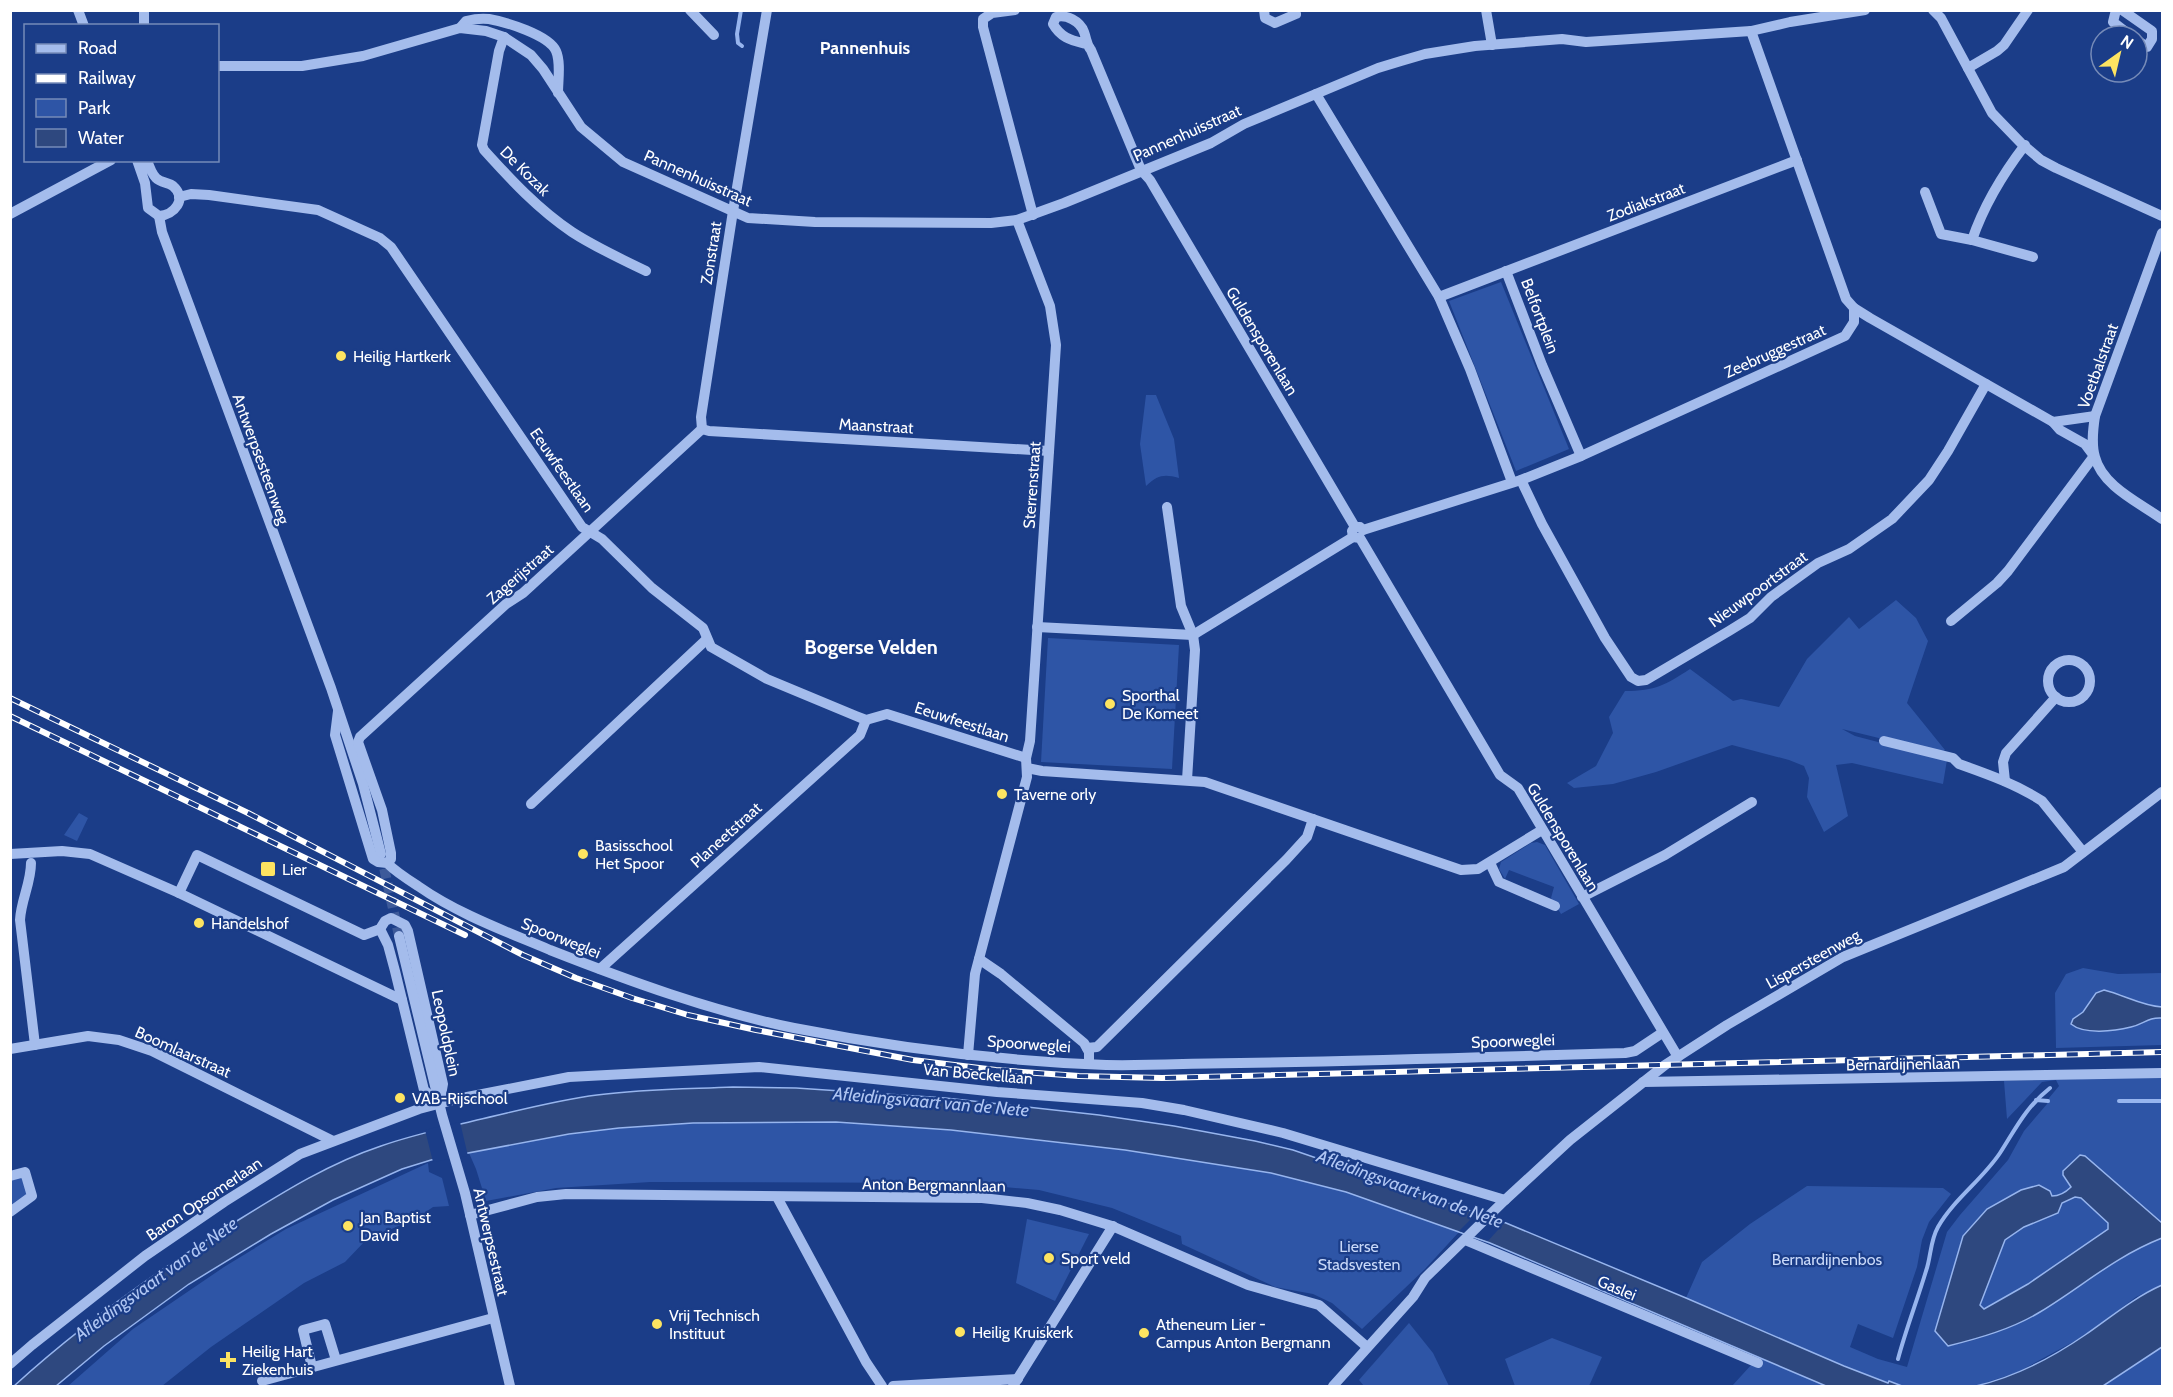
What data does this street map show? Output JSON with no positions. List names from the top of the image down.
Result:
{
  "streets": {
    "street": [
      "Pannenhuisstraat",
      "De Kozak",
      "Zodiakstraat",
      "Zonstraat",
      "Belfortplein",
      "Guldensporenlaan",
      "Zeebruggestraat",
      "Voetbalstraat",
      "Maanstraat",
      "Antwerpsesteenweg",
      "Eeuwfeestlaan",
      "Sterrenstraat",
      "Zagerijstraat",
      "Nieuwpoortstraat",
      "Planeetstraat",
      "Spoorweglei",
      "Lispersteenweg",
      "Leopoldplein",
      "Boomlaarstraat",
      "Bernardijnenlaan",
      "Van Boeckellaan",
      "Anton Bergmannlaan",
      "Baron Opsomerlaan",
      "Antwerpsestraat",
      "Gaslei"
    ]
  },
  "crossings": [
    ["Pannenhuisstraat", "De Kozak"],
    ["Pannenhuisstraat", "Zonstraat"],
    ["Pannenhuisstraat", "Guldensporenlaan"],
    ["Pannenhuisstraat", "Sterrenstraat"],
    ["Zodiakstraat", "Belfortplein"],
    ["Zonstraat", "Maanstraat"],
    ["Zonstraat", "Zagerijstraat"],
    ["Belfortplein", "Zeebruggestraat"],
    ["Guldensporenlaan", "Zeebruggestraat"],
    ["Guldensporenlaan", "Eeuwfeestlaan"],
    ["Guldensporenlaan", "Spoorweglei"],
    ["Zeebruggestraat", "Nieuwpoortstraat"],
    ["Maanstraat", "Sterrenstraat"],
    ["Maanstraat", "Zagerijstraat"],
    ["Antwerpsesteenweg", "Zagerijstraat"],
    ["Antwerpsesteenweg", "Spoorweglei"],
    ["Eeuwfeestlaan", "Sterrenstraat"],
    ["Eeuwfeestlaan", "Zagerijstraat"],
    ["Eeuwfeestlaan", "Planeetstraat"],
    ["Sterrenstraat", "Spoorweglei"],
    ["Zagerijstraat", "Spoorweglei"],
    ["Planeetstraat", "Spoorweglei"],
    ["Lispersteenweg", "Bernardijnenlaan"],
    ["Lispersteenweg", "Van Boeckellaan"],
    ["Lispersteenweg", "Anton Bergmannlaan"],
    ["Lispersteenweg", "Gaslei"],
    ["Leopoldplein", "Van Boeckellaan"],
    ["Leopoldplein", "Baron Opsomerlaan"],
    ["Leopoldplein", "Antwerpsestraat"],
    ["Boomlaarstraat", "Baron Opsomerlaan"],
    ["Van Boeckellaan", "Baron Opsomerlaan"],
    ["Van Boeckellaan", "Antwerpsestraat"],
    ["Anton Bergmannlaan", "Antwerpsestraat"],
    ["Baron Opsomerlaan", "Antwerpsestraat"]
  ],
  "districts": ["Pannenhuis", "Bogerse Velden"],
  "water": ["Afleidingsvaart van de Nete"],
  "parks": ["Lierse Stadsvesten", "Bernardijnenbos"],
  "places": {
    "other": [
      "Heilig Hartkerk",
      "Sporthal De Komeet",
      "Taverne orly",
      "Basisschool Het Spoor",
      "Handelshof",
      "VAB-Rijschool",
      "Jan Baptist David",
      "Sport veld",
      "Vrij Technisch Instituut",
      "Heilig Kruiskerk",
      "Atheneum Lier - Campus Anton Bergmann"
    ],
    "transit": ["Lier"],
    "health": ["Heilig Hart Ziekenhuis"]
  },
  "legend": [
    "Road",
    "Railway",
    "Park",
    "Water"
  ],
  "north": "top right"
}
